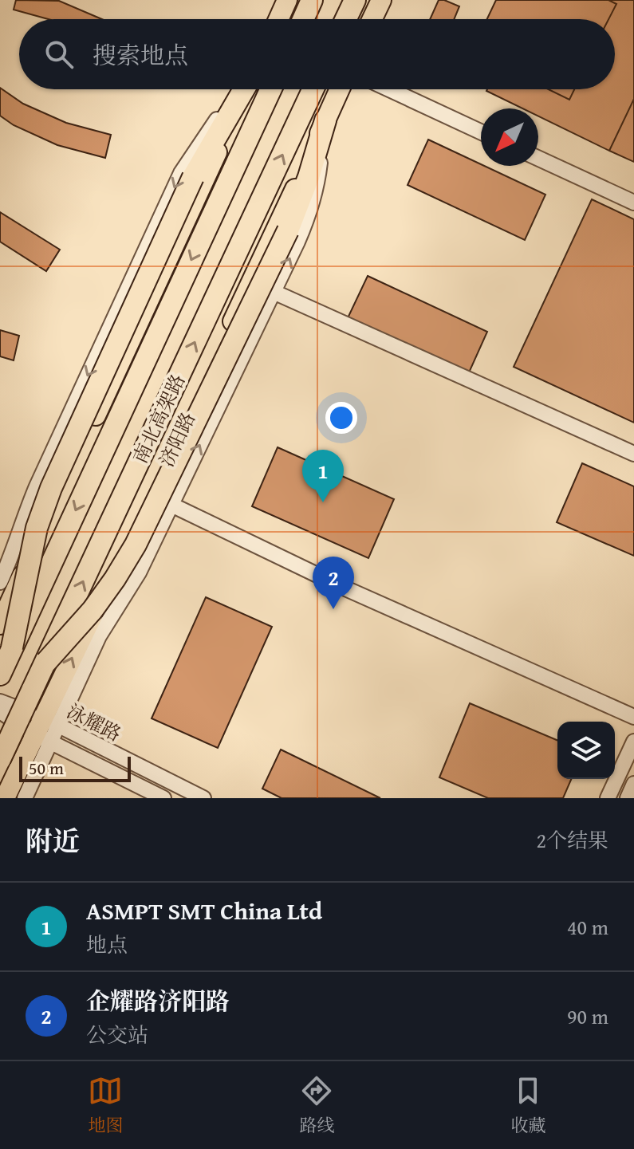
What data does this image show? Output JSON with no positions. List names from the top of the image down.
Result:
{
  "streets": {
    "highway": ["南北高架路"],
    "main road": ["济阳路"],
    "street": ["泳耀路"]
  },
  "crossings": [
    ["济阳路", "泳耀路"]
  ],
  "scale_bar": "50 m",
  "north": "bottom left",
  "page": {
    "search": "搜索地点",
    "pins": ["1", "2"],
    "scale": "50 m",
    "heading": ["附近", "2个结果"],
    "list": [
      {
        "mark": "1",
        "name": "ASMPT SMT China Ltd",
        "note": "地点",
        "value": "40 m"
      },
      {
        "mark": "2",
        "name": "企耀路济阳路",
        "note": "公交站",
        "value": "90 m"
      }
    ],
    "nav": ["地图", "路线", "收藏"]
  }
}
